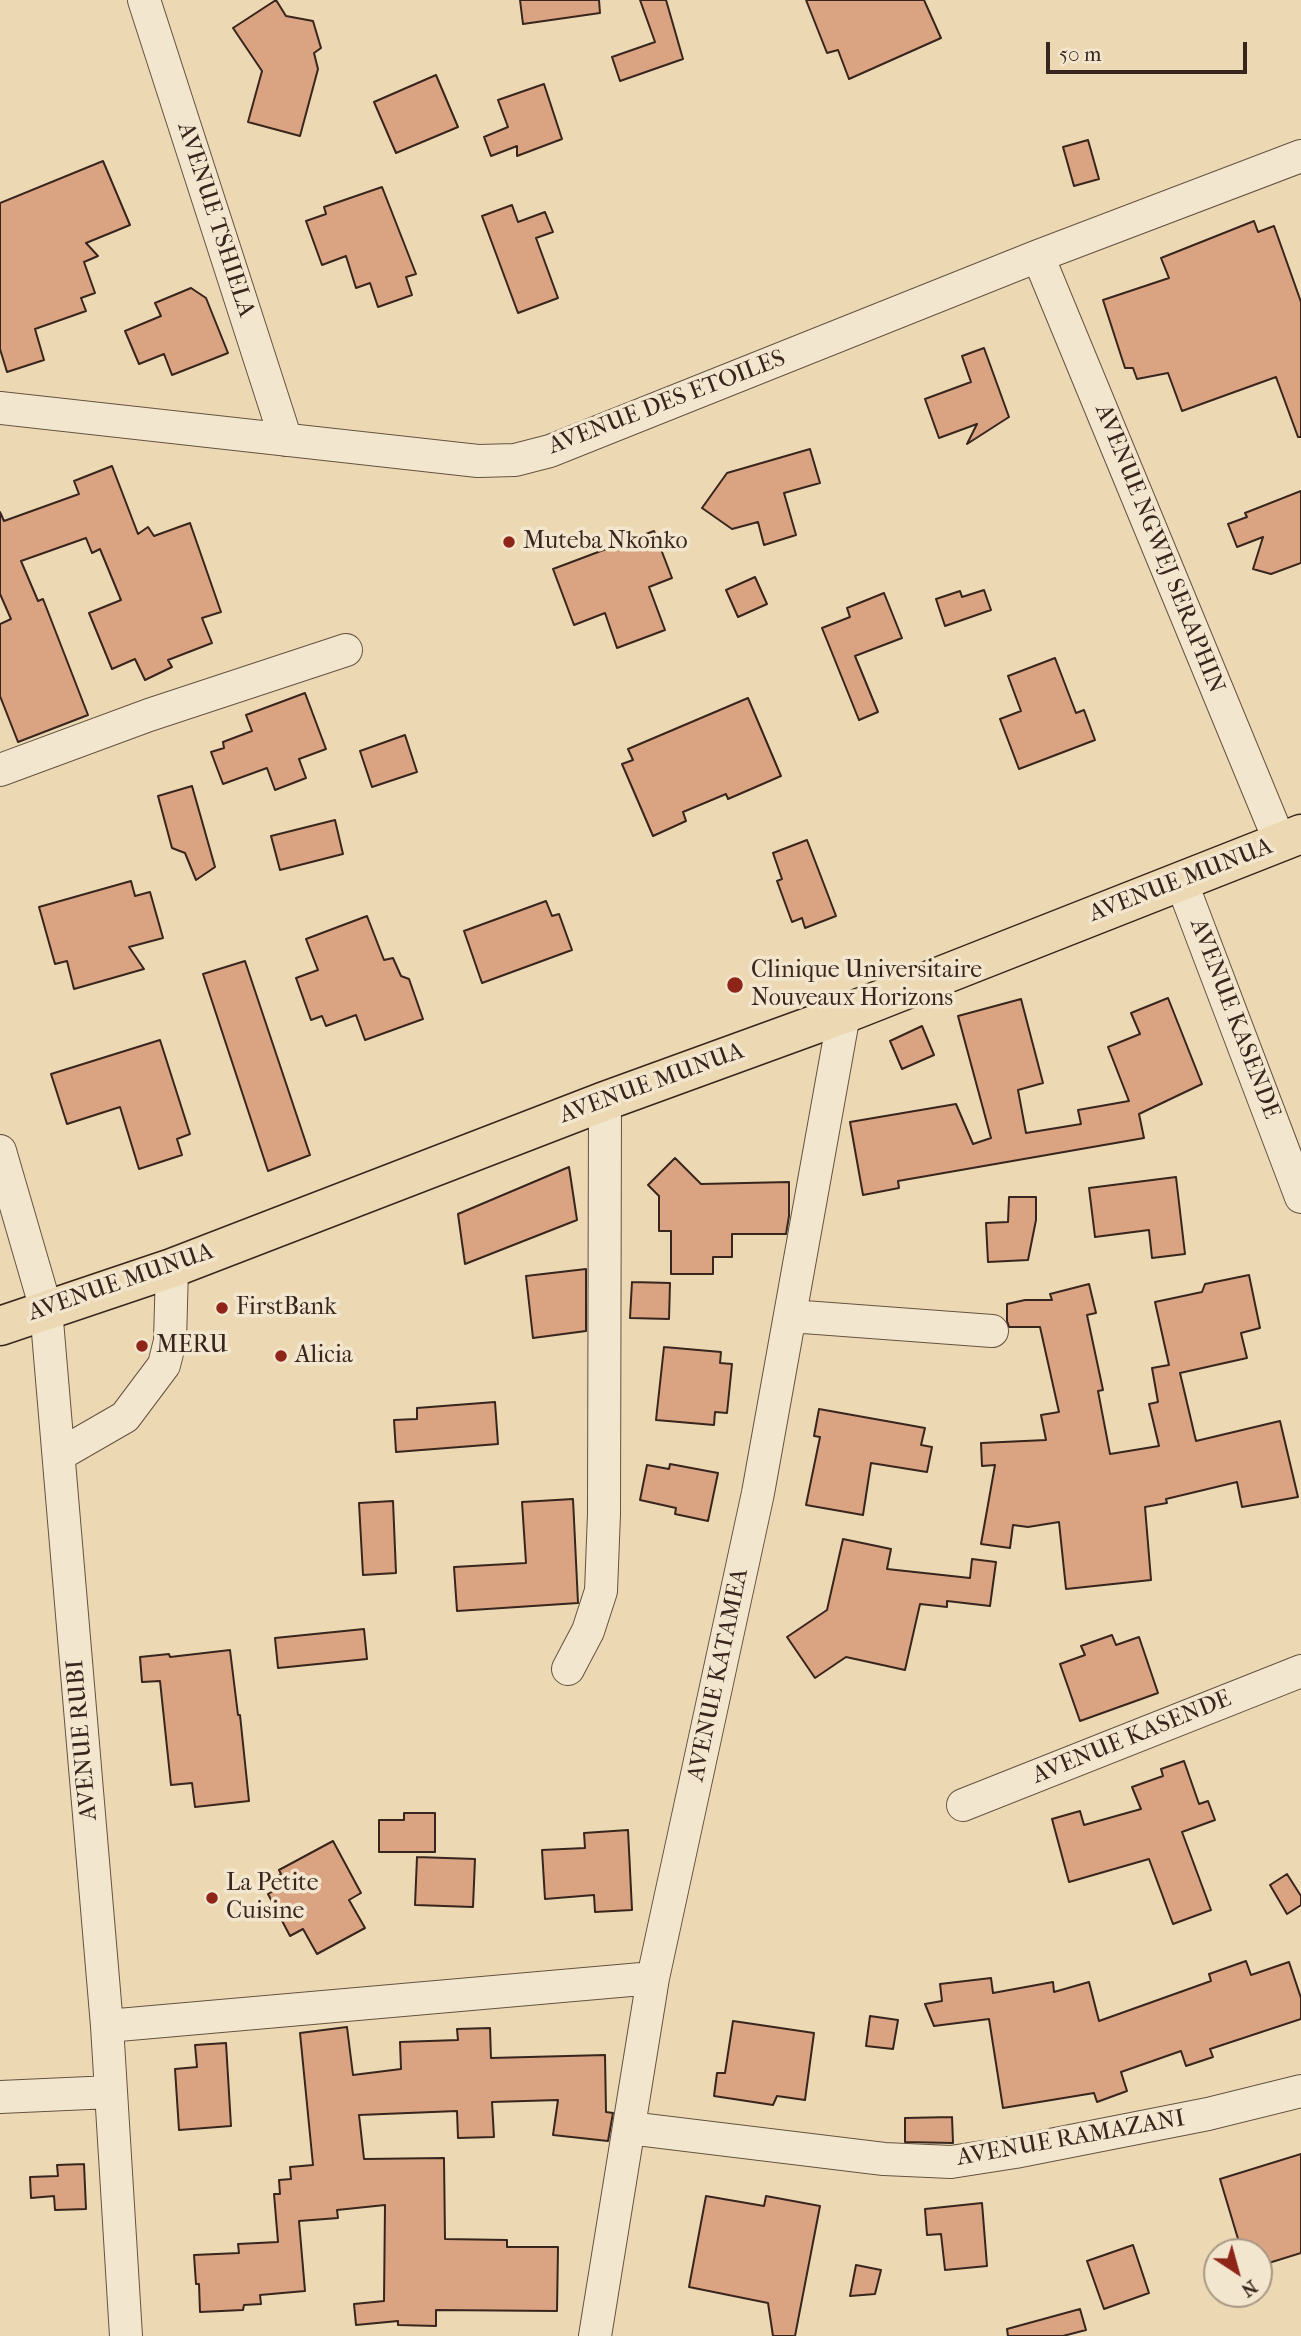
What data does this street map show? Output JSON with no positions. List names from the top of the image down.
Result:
{
  "streets": {
    "main road": ["AVENUE MUNUA"],
    "street": [
      "AVENUE TSHIELA",
      "AVENUE DES ETOILES",
      "AVENUE NGWEJ SERAPHIN",
      "AVENUE KASENDE",
      "AVENUE KATAMEA",
      "AVENUE RUBI",
      "AVENUE RAMAZANI"
    ]
  },
  "crossings": [
    ["AVENUE TSHIELA", "AVENUE DES ETOILES"],
    ["AVENUE DES ETOILES", "AVENUE NGWEJ SERAPHIN"],
    ["AVENUE NGWEJ SERAPHIN", "AVENUE MUNUA"],
    ["AVENUE MUNUA", "AVENUE KASENDE"],
    ["AVENUE MUNUA", "AVENUE KATAMEA"],
    ["AVENUE MUNUA", "AVENUE RUBI"],
    ["AVENUE KATAMEA", "AVENUE RAMAZANI"]
  ],
  "places": [
    "Muteba Nkonko",
    "Clinique Universitaire Nouveaux Horizons",
    "FirstBank",
    "MERU",
    "Alicia",
    "La Petite Cuisine"
  ],
  "scale_bar": "50 m",
  "north": "bottom right"
}
